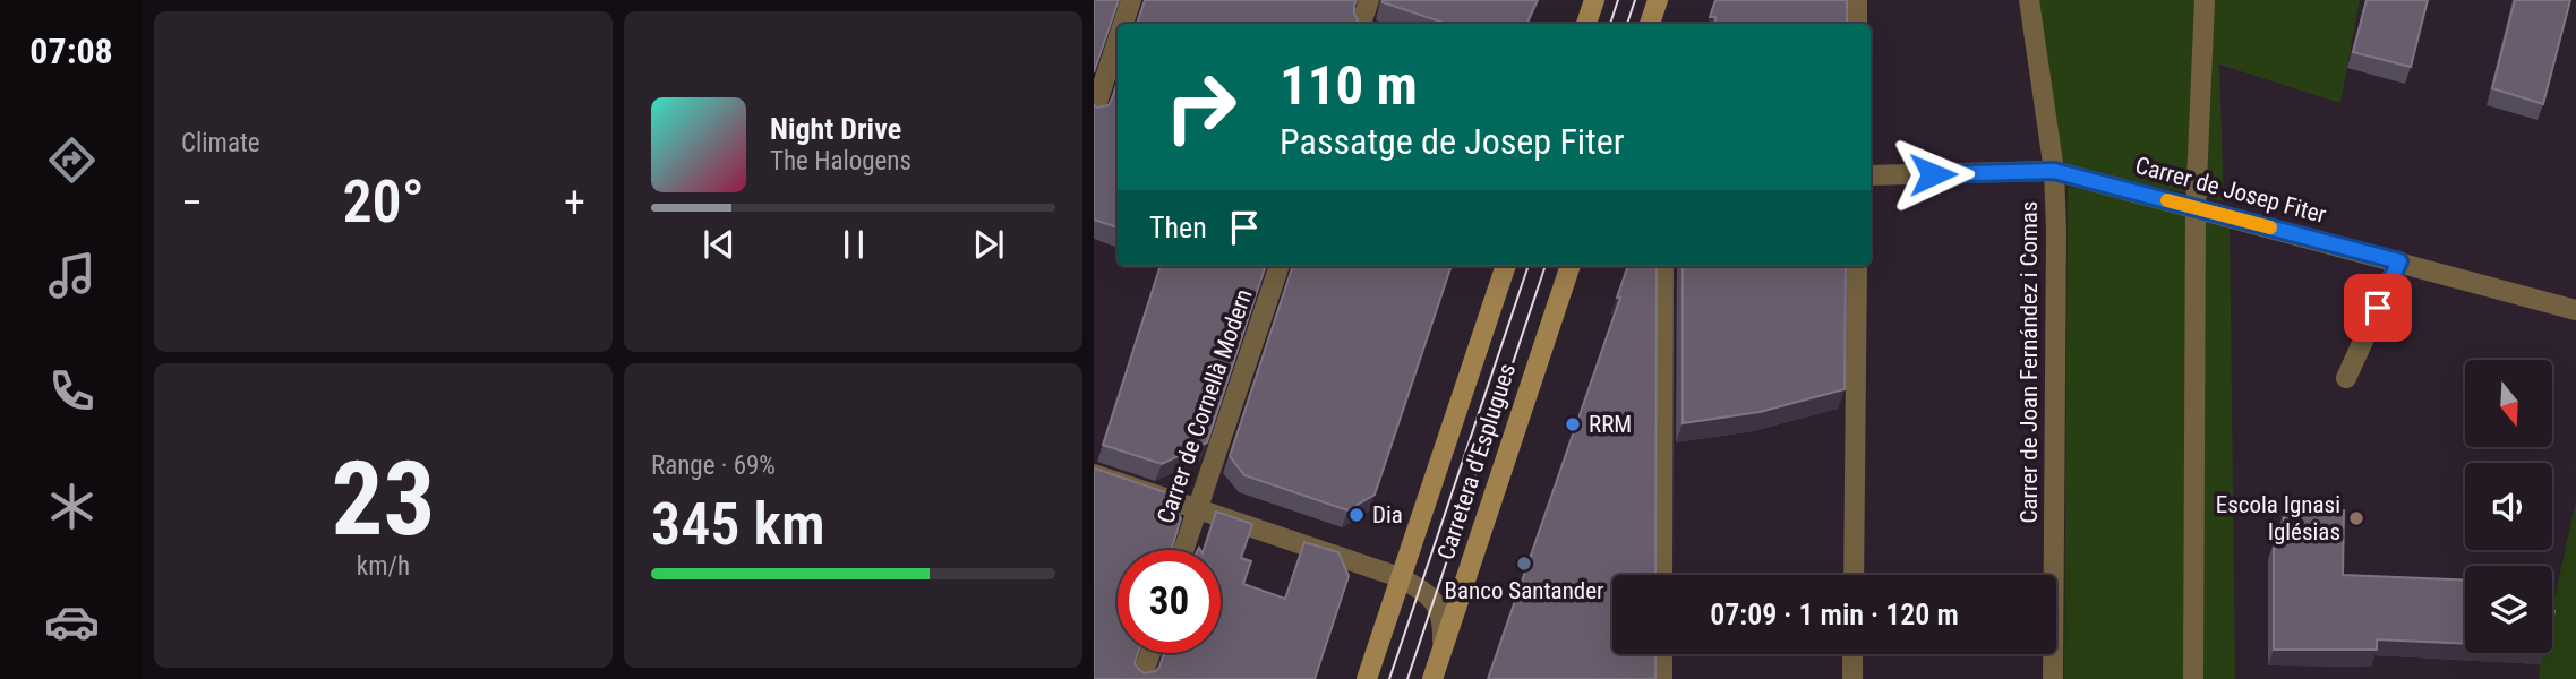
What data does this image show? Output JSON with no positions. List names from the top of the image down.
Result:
{
  "streets": {
    "street": [
      "Carrer de Josep Fiter",
      "Carrer de Joan Fernández i Comas",
      "Carrer de Cornellà Modern",
      "Carretera d'Esplugues"
    ]
  },
  "crossings": [
    ["Carrer de Josep Fiter", "Carrer de Joan Fernández i Comas"]
  ],
  "places": [
    "RRM",
    "Dia",
    "Escola Ignasi Iglésias",
    "Banco Santander"
  ],
  "north": "bottom",
  "page": {
    "tabs": "07:08",
    "tile": [
      "Climate",
      ["23", "km/h"],
      ["Range · 69%", "345 km"]
    ],
    "turn": ["110 m", "Passatge de Josep Fiter"],
    "song": ["Night Drive", "The Halogens"],
    "heat": ["−", "20°", "+"],
    "then": "Then",
    "limit": "30",
    "trip": "07:09 · 1 min · 120 m"
  }
}
